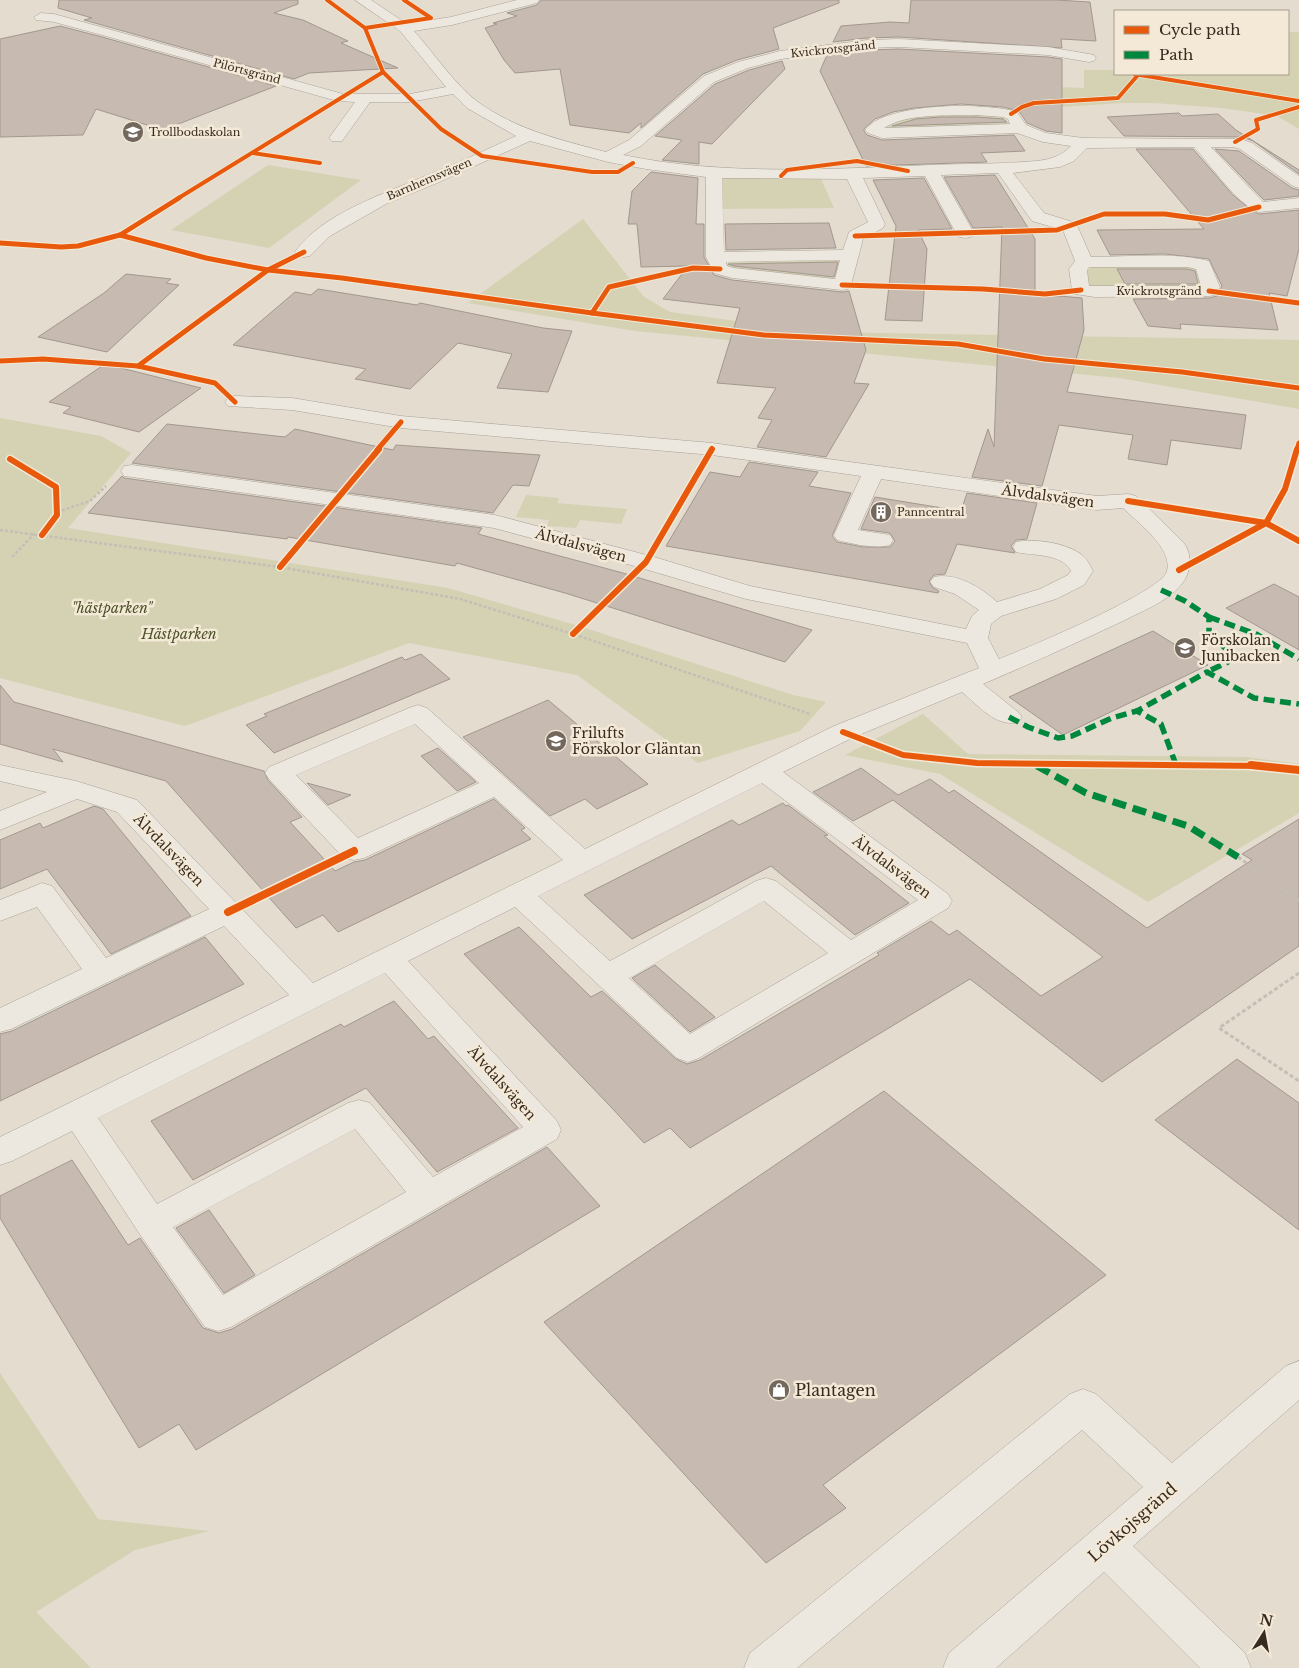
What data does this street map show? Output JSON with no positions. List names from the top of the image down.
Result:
{
  "streets": {
    "street": [
      "Kvickrotsgränd",
      "Pilörtsgränd",
      "Barnhemsvägen",
      "Älvdalsvägen",
      "Lövkojsgränd"
    ]
  },
  "parks": ["\"hästparken\"", "Hästparken"],
  "places": {
    "school or university": ["Trollbodaskolan", "Förskolan Junibacken", "Frilufts Förskolor Gläntan"],
    "building": ["Panncentral"],
    "shop": ["Plantagen"]
  },
  "legend": ["Cycle path", "Path"],
  "north": "top"
}
